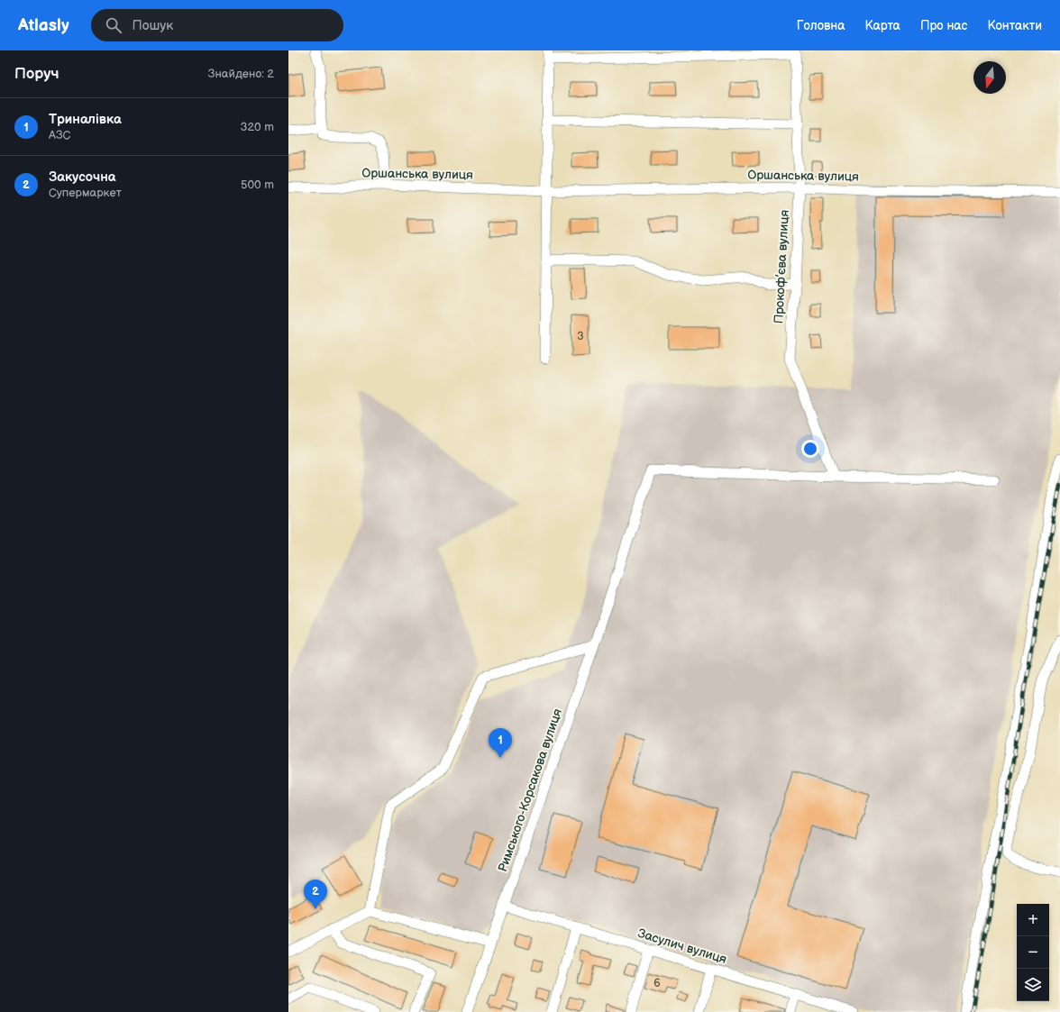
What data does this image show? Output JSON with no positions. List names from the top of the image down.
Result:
{
  "streets": {
    "street": [
      "Оршанська вулиця",
      "Прокоф’єва вулиця",
      "Римського-Корсакова вулиця",
      "Засулич вулиця"
    ]
  },
  "crossings": [
    ["Оршанська вулиця", "Прокоф’єва вулиця"],
    ["Прокоф’єва вулиця", "Римського-Корсакова вулиця"],
    ["Римського-Корсакова вулиця", "Засулич вулиця"]
  ],
  "house_numbers": ["3", "6"],
  "north": "bottom",
  "page": {
    "header": "Atlasly",
    "search": "Пошук",
    "nav": [
      "Головна",
      "Карта",
      "Про нас",
      "Контакти"
    ],
    "heading": ["Поруч", "Знайдено: 2"],
    "list": [
      {
        "mark": "1",
        "name": "Триналівка",
        "note": "АЗС",
        "value": "320 m"
      },
      {
        "mark": "2",
        "name": "Закусочна",
        "note": "Супермаркет",
        "value": "500 m"
      }
    ],
    "pins": ["1", "2"],
    "map_buttons": ["+", "−"]
  }
}
